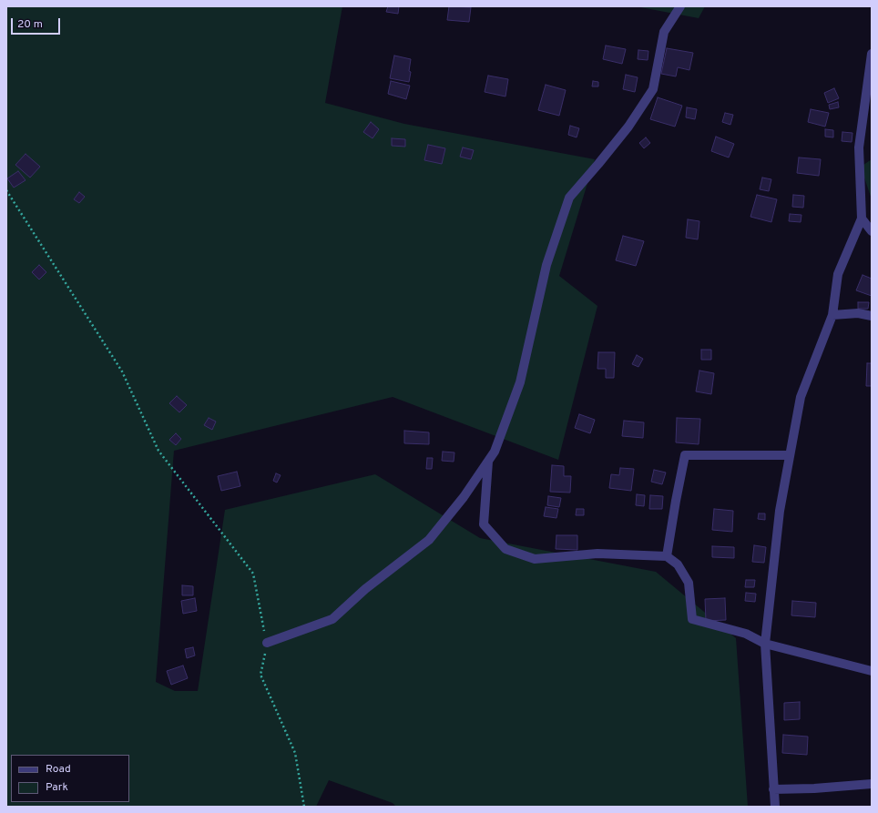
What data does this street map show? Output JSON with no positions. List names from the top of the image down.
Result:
{
  "legend": ["Road", "Park"],
  "scale_bar": "20 m"
}
